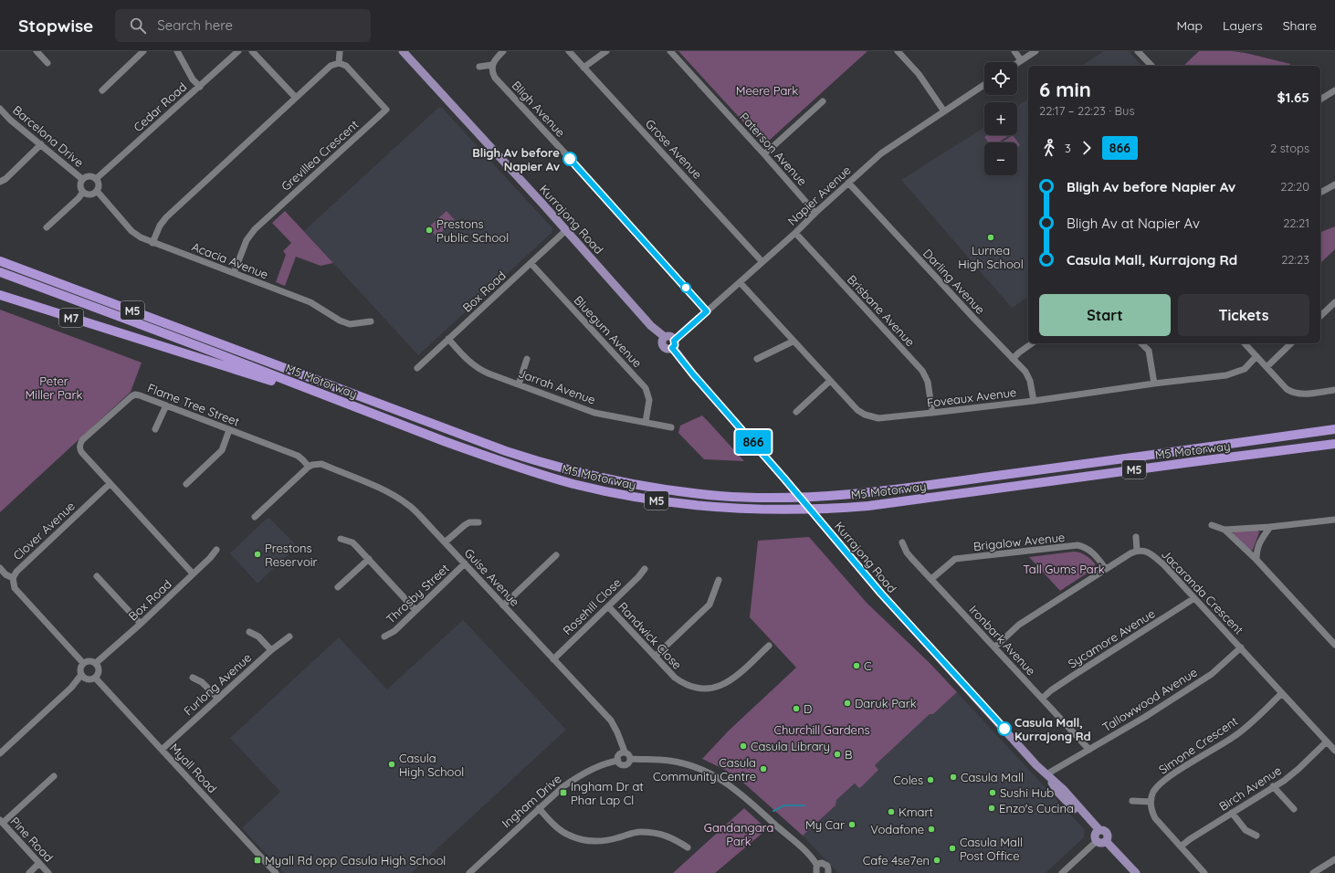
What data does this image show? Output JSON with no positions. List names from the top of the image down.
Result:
{
  "streets": {
    "highway": ["M5", "M7", "M5 Motorway"],
    "main road": ["Kurrajong Road"],
    "street": [
      "Cedar Road",
      "Bligh Avenue",
      "Barcelona Drive",
      "Grose Avenue",
      "Paterson Avenue",
      "Grevillea Crescent",
      "Napier Avenue",
      "Acacia Avenue",
      "Darling Avenue",
      "Box Road",
      "Brisbane Avenue",
      "Bluegum Avenue",
      "Jarrah Avenue",
      "Foveaux Avenue",
      "Flame Tree Street",
      "Clover Avenue",
      "Brigalow Avenue",
      "Guise Avenue",
      "Jacaranda Crescent",
      "Throsby Street",
      "Rosehill Close",
      "Randwick Close",
      "Sycamore Avenue",
      "Ironbark Avenue",
      "Furlong Avenue",
      "Tallowwood Avenue",
      "Simone Crescent",
      "Myall Road",
      "Birch Avenue",
      "Ingham Drive",
      "Pine Road"
    ]
  },
  "crossings": [
    ["Cedar Road", "Barcelona Drive"],
    ["Cedar Road", "Acacia Avenue"],
    ["Bligh Avenue", "Napier Avenue"],
    ["Barcelona Drive", "Acacia Avenue"],
    ["Grose Avenue", "Napier Avenue"],
    ["Paterson Avenue", "Napier Avenue"],
    ["Grevillea Crescent", "Acacia Avenue"],
    ["Napier Avenue", "Kurrajong Road"],
    ["Napier Avenue", "Darling Avenue"],
    ["Napier Avenue", "Brisbane Avenue"],
    ["Napier Avenue", "Foveaux Avenue"],
    ["Kurrajong Road", "Box Road"],
    ["Kurrajong Road", "Tallowwood Avenue"],
    ["Darling Avenue", "Foveaux Avenue"],
    ["Box Road", "Bluegum Avenue"],
    ["Box Road", "Jarrah Avenue"],
    ["Box Road", "Flame Tree Street"],
    ["Box Road", "Clover Avenue"],
    ["Box Road", "Myall Road"],
    ["Brisbane Avenue", "Foveaux Avenue"],
    ["Bluegum Avenue", "Jarrah Avenue"],
    ["Flame Tree Street", "Clover Avenue"],
    ["Flame Tree Street", "Guise Avenue"],
    ["Clover Avenue", "Myall Road"],
    ["Brigalow Avenue", "Ironbark Avenue"],
    ["Guise Avenue", "Throsby Street"],
    ["Guise Avenue", "Rosehill Close"],
    ["Guise Avenue", "Ingham Drive"],
    ["Jacaranda Crescent", "Sycamore Avenue"],
    ["Jacaranda Crescent", "Tallowwood Avenue"],
    ["Jacaranda Crescent", "Simone Crescent"],
    ["Jacaranda Crescent", "Birch Avenue"],
    ["Rosehill Close", "Randwick Close"],
    ["Sycamore Avenue", "Ironbark Avenue"],
    ["Ironbark Avenue", "Tallowwood Avenue"],
    ["Furlong Avenue", "Myall Road"]
  ],
  "parks": [
    "Meere Park",
    "Peter Miller Park",
    "Tall Gums Park",
    "Churchill Gardens",
    "Gandangara Park"
  ],
  "places": {
    "other": [
      "Bligh Av before Napier Av",
      "Prestons Public School",
      "Lurnea High School",
      "Prestons Reservoir",
      "C",
      "Daruk Park",
      "D",
      "Casula Mall, Kurrajong Rd",
      "Casula Library",
      "B",
      "Casula High School",
      "Casula Community Centre",
      "Casula Mall",
      "Coles",
      "Sushi Hub",
      "Enzo's Cucina",
      "Kmart",
      "My Car",
      "Vodafone",
      "Casula Mall Post Office",
      "Cafe 4se7en"
    ],
    "transit": ["Ingham Dr at Phar Lap Cl", "Myall Rd opp Casula High School"]
  },
  "lines": ["bus line 866"],
  "page": {
    "header": "Stopwise",
    "search": "Search here",
    "nav": ["Map", "Layers", "Share"],
    "on_map": "866",
    "map_buttons": ["+", "−"],
    "heading": ["6 min", "22:17 – 22:23 · Bus", "$1.65"],
    "legs": ["3", "866", "2 stops"],
    "list": [
      {
        "name": "Bligh Av before Napier Av",
        "value": "22:20"
      },
      {
        "name": "Bligh Av at Napier Av",
        "value": "22:21"
      },
      {
        "name": "Casula Mall, Kurrajong Rd",
        "value": "22:23"
      }
    ],
    "buttons": ["Start", "Tickets"]
  }
}
